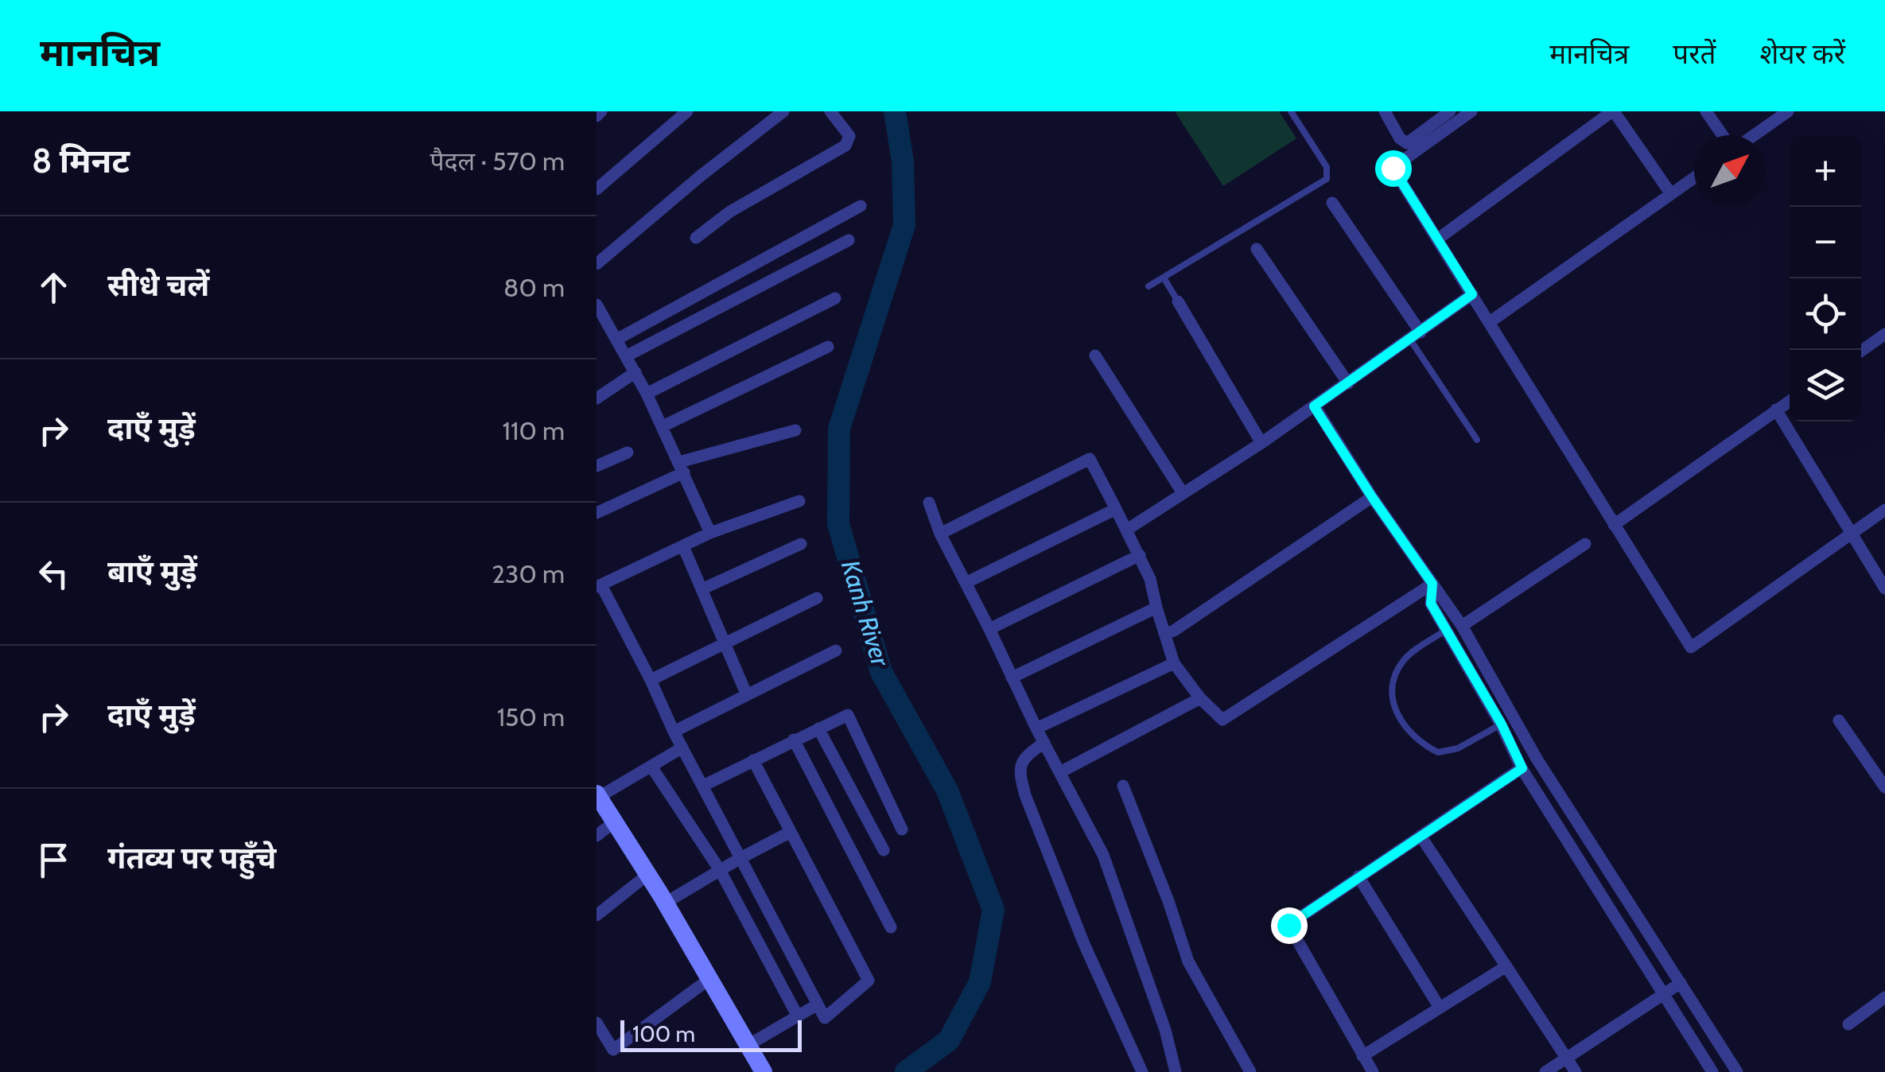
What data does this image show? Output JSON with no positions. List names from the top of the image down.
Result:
{
  "water": ["Kanh River"],
  "scale_bar": "100 m",
  "north": "top right",
  "page": {
    "header": "मानचित्र",
    "nav": ["मानचित्र", "परतें", "शेयर करें"],
    "heading": ["8 मिनट", "पैदल · 570 m"],
    "map_buttons": ["+", "−"],
    "list": [
      ["सीधे चलें", "80 m"],
      ["दाएँ मुड़ें", "110 m"],
      ["बाएँ मुड़ें", "230 m"],
      ["दाएँ मुड़ें", "150 m"],
      "गंतव्य पर पहुँचे"
    ],
    "scale": "100 m"
  }
}
